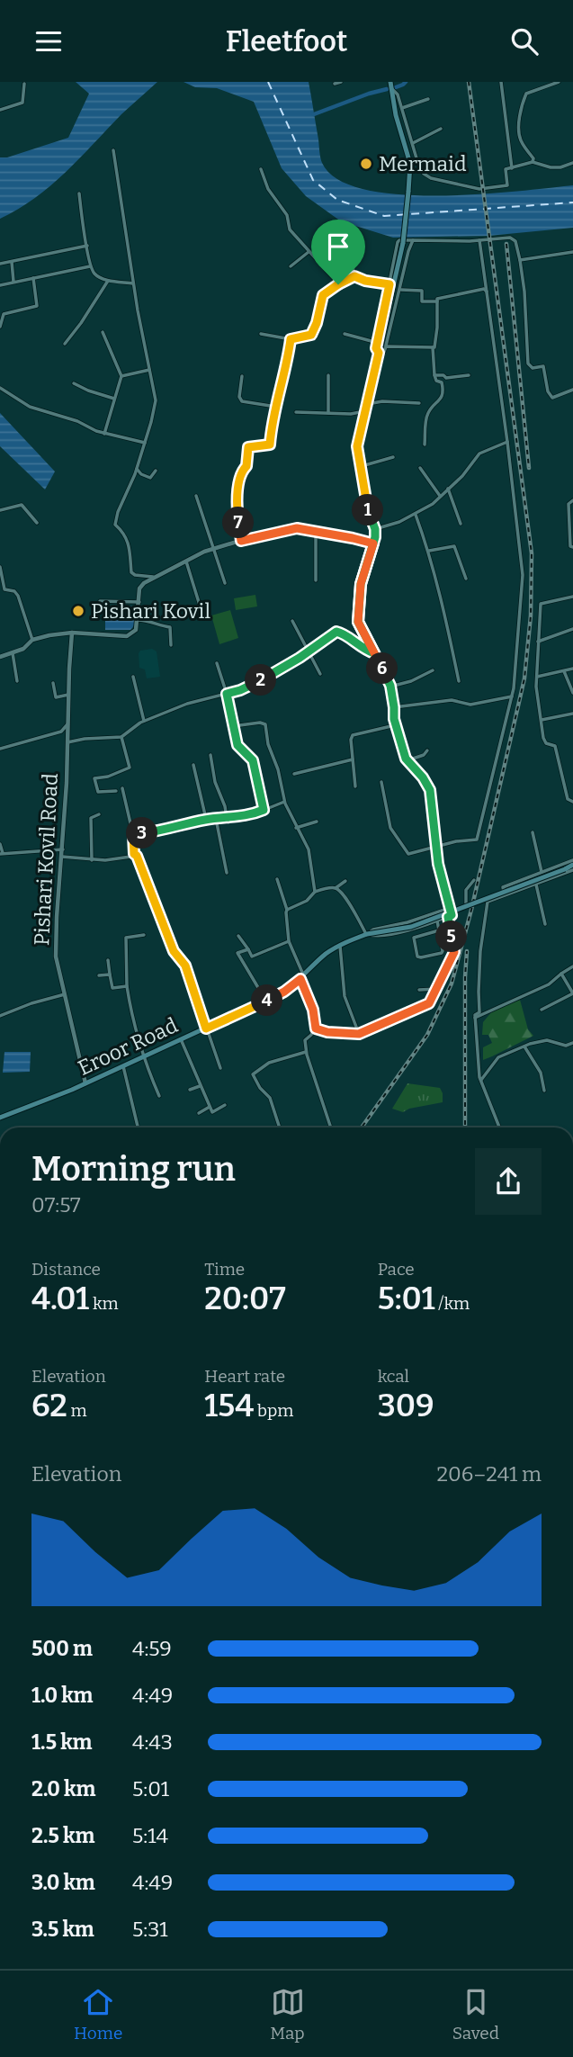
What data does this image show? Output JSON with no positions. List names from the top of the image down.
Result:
{
  "streets": {
    "main road": ["Eroor Road"],
    "street": ["Pishari Kovil Road"]
  },
  "crossings": [
    ["Pishari Kovil Road", "Eroor Road"]
  ],
  "places": ["Mermaid", "Pishari Kovil"],
  "page": {
    "header": "Fleetfoot",
    "pins": [
      "1",
      "7",
      "6",
      "2",
      "3",
      "5",
      "4"
    ],
    "heading": ["Morning run", "07:57"],
    "stats": [
      ["Distance", "4.01 km"],
      ["Time", "20:07"],
      ["Pace", "5:01 /km"],
      ["Elevation", "62 m"],
      ["Heart rate", "154 bpm"],
      ["kcal", "309"]
    ],
    "chart": ["Elevation", "206–241 m"],
    "list": [
      {
        "name": "500 m",
        "note": "4:59"
      },
      {
        "name": "1.0 km",
        "note": "4:49"
      },
      {
        "name": "1.5 km",
        "note": "4:43"
      },
      {
        "name": "2.0 km",
        "note": "5:01"
      },
      {
        "name": "2.5 km",
        "note": "5:14"
      },
      {
        "name": "3.0 km",
        "note": "4:49"
      },
      {
        "name": "3.5 km",
        "note": "5:31"
      }
    ],
    "tabs": ["Home", "Map", "Saved"]
  }
}
